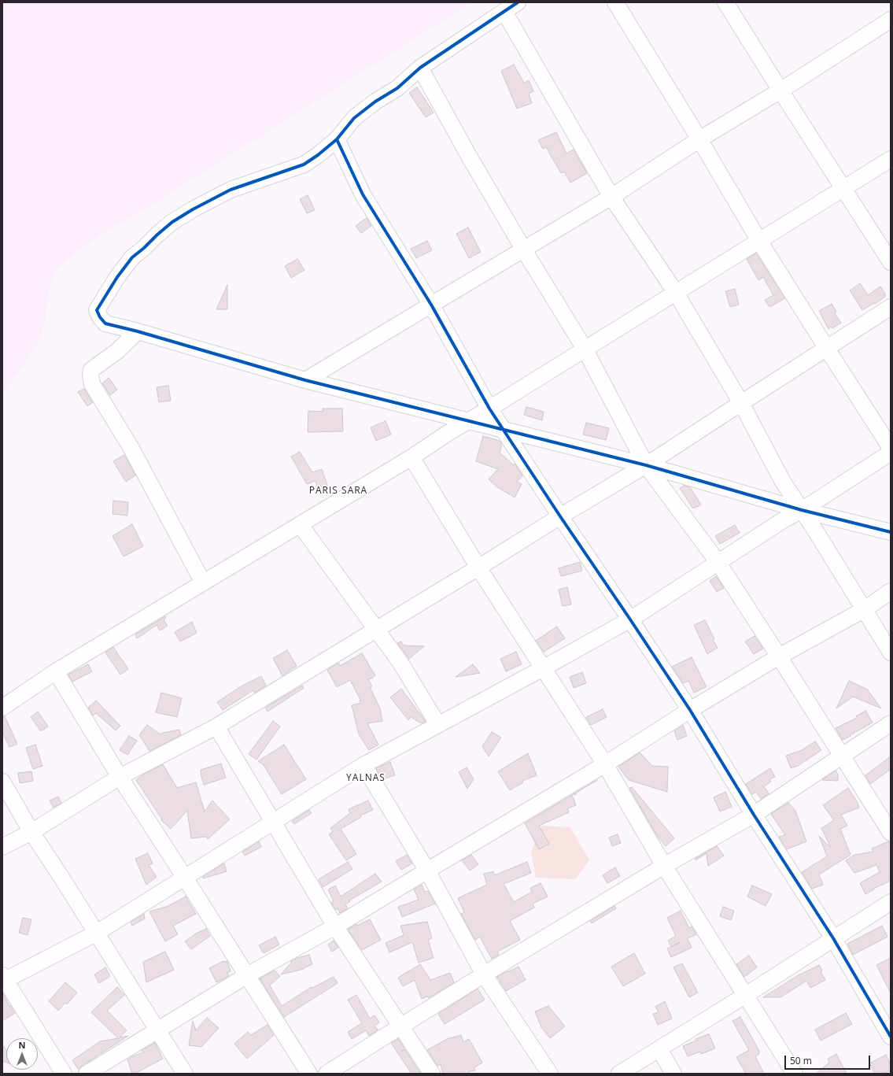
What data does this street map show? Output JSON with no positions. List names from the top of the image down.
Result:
{
  "districts": ["PARIS SARA", "YALNAS"],
  "scale_bar": "50 m",
  "north": "top"
}
